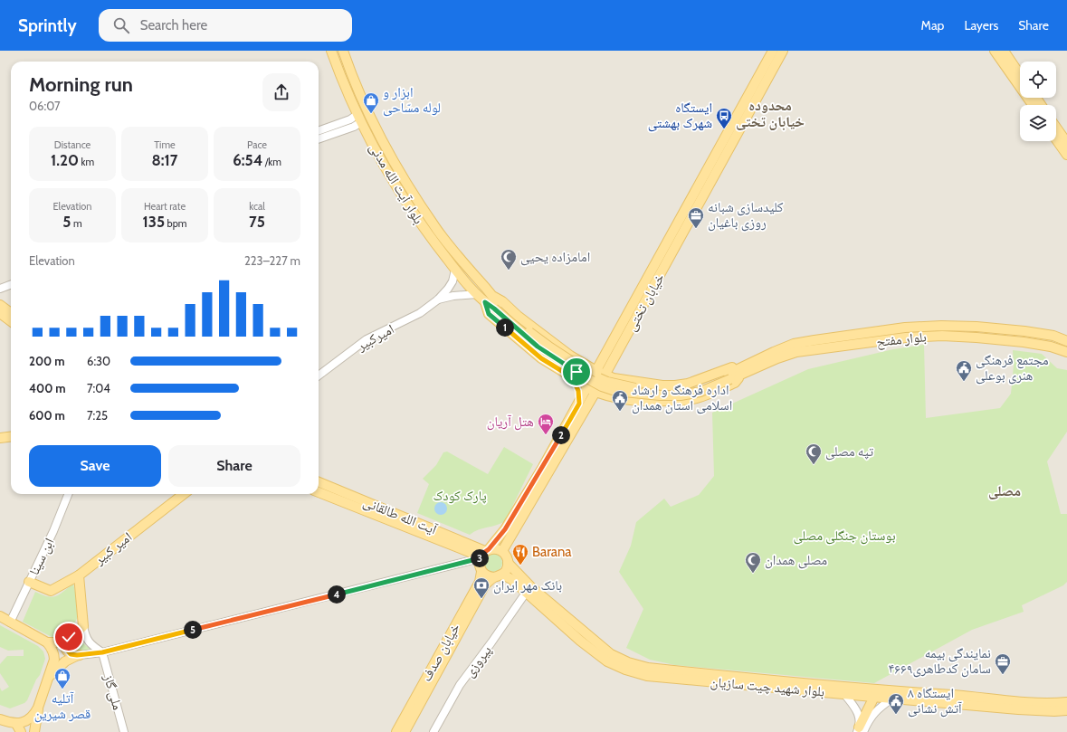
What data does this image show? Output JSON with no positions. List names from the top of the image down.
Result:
{
  "streets": {
    "main road": [
      "بلوار آیت الله مدنی",
      "خیابان تختی",
      "بلوار مفتح",
      "آیت الله طالقانی",
      "امیر کبیر",
      "خیابان صدف",
      "بلوار شهید چیت سازیان"
    ],
    "street": [
      "امیرکبیر",
      "ابن سینا",
      "پیروزی",
      "ملی گاز"
    ]
  },
  "crossings": [
    ["خیابان تختی", "آیت الله طالقانی"],
    ["خیابان تختی", "خیابان صدف"],
    ["خیابان تختی", "بلوار شهید چیت سازیان"],
    ["آیت الله طالقانی", "خیابان صدف"],
    ["آیت الله طالقانی", "بلوار شهید چیت سازیان"],
    ["امیر کبیر", "ابن سینا"],
    ["خیابان صدف", "بلوار شهید چیت سازیان"],
    ["پیروزی", "بلوار شهید چیت سازیان"]
  ],
  "districts": ["محدوده خیابان تختی", "مصلی"],
  "parks": ["پارک کودک", "بوستان جنگلی مصلی"],
  "places": {
    "shop": ["ابزار و لوله مسّاحی", "آتلیه قصر شیرین"],
    "bus stop": ["ایستگاه شهرک بهشتی"],
    "office": ["کلیدسازی شبانه روزی باغیان", "نمایندگی بیمه سامان کدطاهری۴۶۶۹"],
    "mosque": ["امامزاده یحیی", "تپه مصلی", "مصلی همدان"],
    "public building": ["مجتمع فرهنگی هنری بوعلی", "اداره فرهنگ و ارشاد اسلامی استان همدان", "ایستگاه ۸ آتش نشانی"],
    "hotel": ["هتل آریان"],
    "restaurant": ["Barana"],
    "bank": ["بانک مهر ایران"]
  },
  "page": {
    "header": "Sprintly",
    "search": "Search here",
    "nav": ["Map", "Layers", "Share"],
    "heading": ["Morning run", "06:07"],
    "stats": [
      ["Distance", "1.20 km"],
      ["Time", "8:17"],
      ["Pace", "6:54 /km"],
      ["Elevation", "5 m"],
      ["Heart rate", "135 bpm"],
      ["kcal", "75"]
    ],
    "chart": ["Elevation", "223–227 m"],
    "pins": [
      "1",
      "2",
      "3",
      "4",
      "5"
    ],
    "list": [
      {
        "name": "200 m",
        "note": "6:30"
      },
      {
        "name": "400 m",
        "note": "7:04"
      },
      {
        "name": "600 m",
        "note": "7:25"
      }
    ],
    "buttons": ["Save", "Share"]
  }
}
